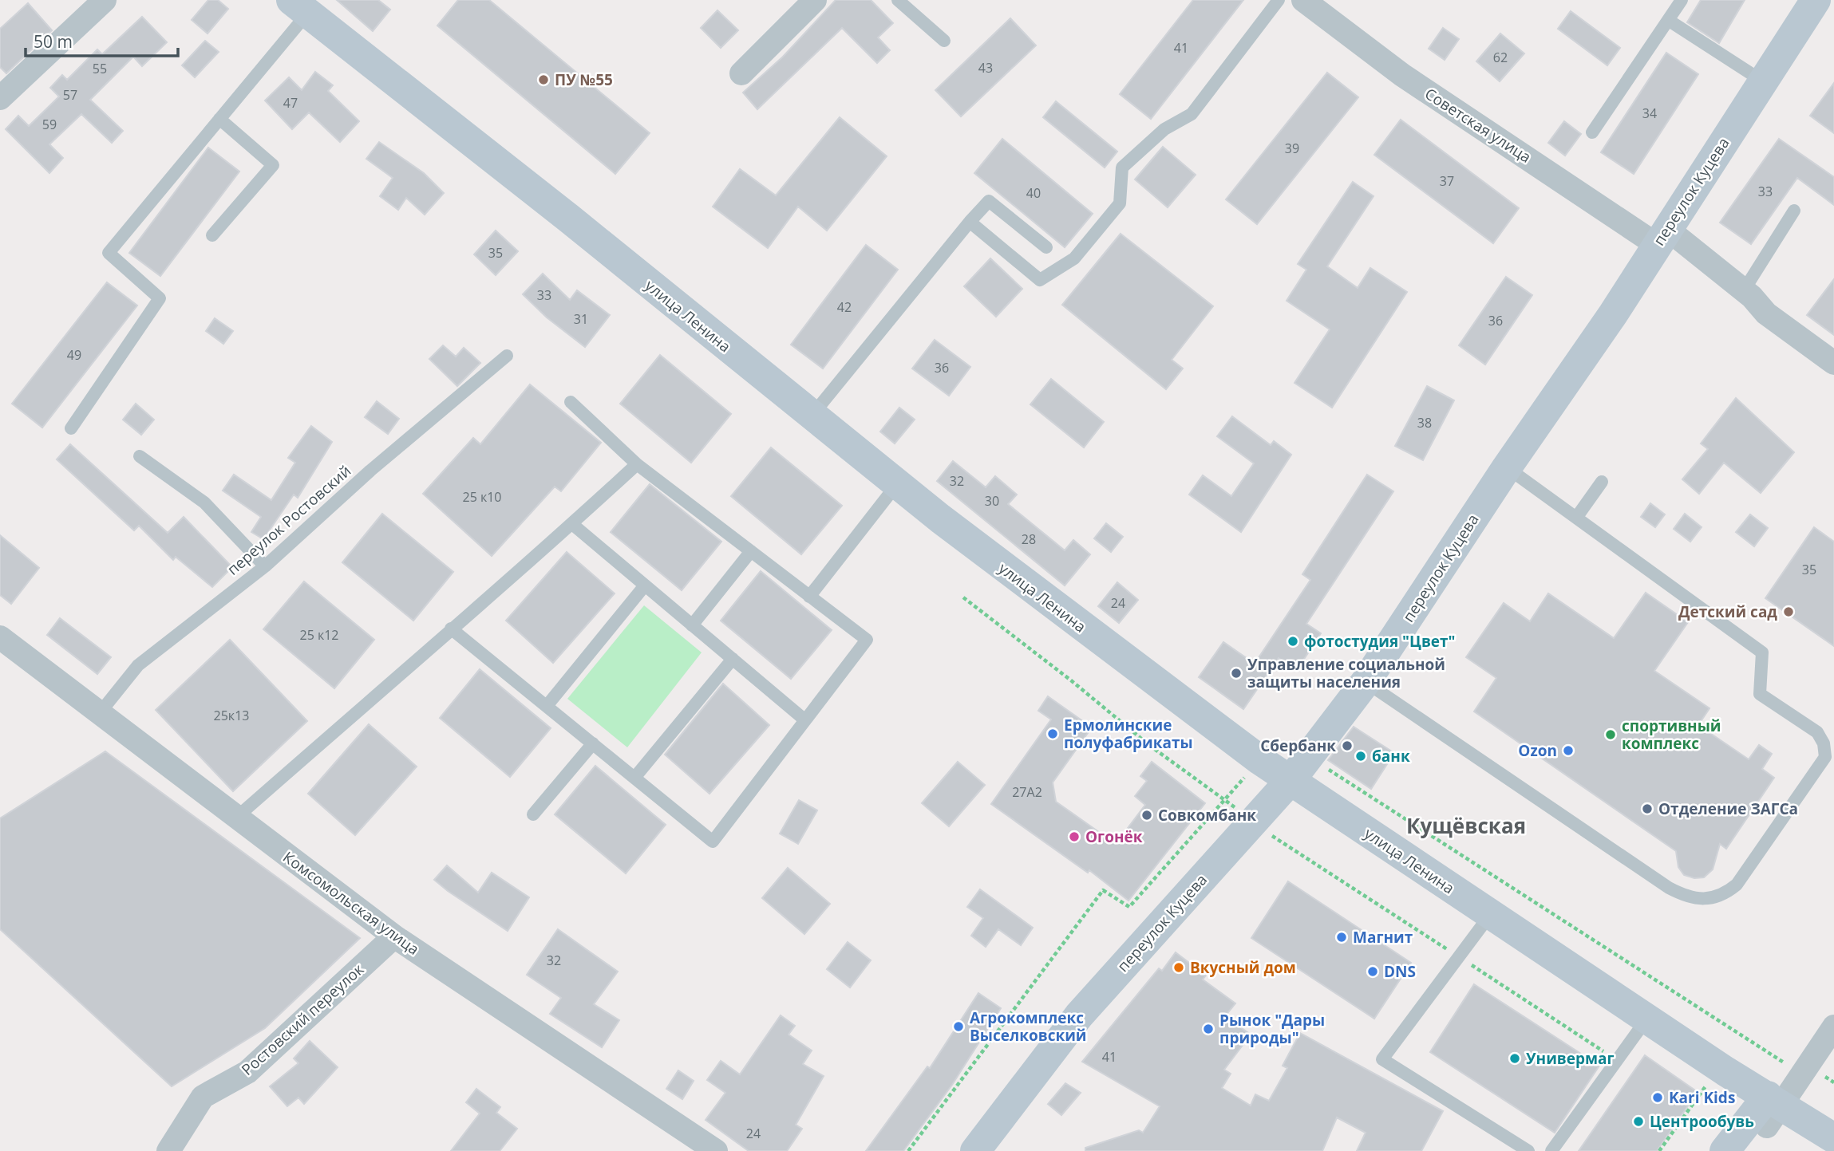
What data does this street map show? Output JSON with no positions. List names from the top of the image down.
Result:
{
  "streets": {
    "street": [
      "Советская улица",
      "переулок Куцева",
      "улица Ленина",
      "Комсомольская улица",
      "Ростовский переулок"
    ],
    "lane": ["переулок Ростовский"]
  },
  "crossings": [
    ["Советская улица", "переулок Куцева"],
    ["переулок Куцева", "улица Ленина"],
    ["переулок Ростовский", "Комсомольская улица"],
    ["Комсомольская улица", "Ростовский переулок"]
  ],
  "districts": ["Кущёвская"],
  "places": [
    "ПУ №55",
    "Детский сад",
    "фотостудия \"Цвет\"",
    "Управление социальной защиты населения",
    "Ермолинские полуфабрикаты",
    "спортивный комплекс",
    "Сбербанк",
    "Ozon",
    "банк",
    "Отделение ЗАГСа",
    "Совкомбанк",
    "Огонёк",
    "Магнит",
    "Вкусный дом",
    "DNS",
    "Агрокомплекс Выселковский",
    "Рынок \"Дары природы\"",
    "Универмаг",
    "Kari Kids",
    "Центрообувь"
  ],
  "house_numbers": [
    "41",
    "62",
    "43",
    "55",
    "57",
    "47",
    "34",
    "59",
    "39",
    "37",
    "33",
    "40",
    "35",
    "33",
    "42",
    "31",
    "36",
    "49",
    "36",
    "38",
    "32",
    "25 к10",
    "30",
    "28",
    "35",
    "24",
    "25 к12",
    "25к13",
    "27А2",
    "32",
    "41",
    "24"
  ],
  "scale_bar": "50 m"
}
